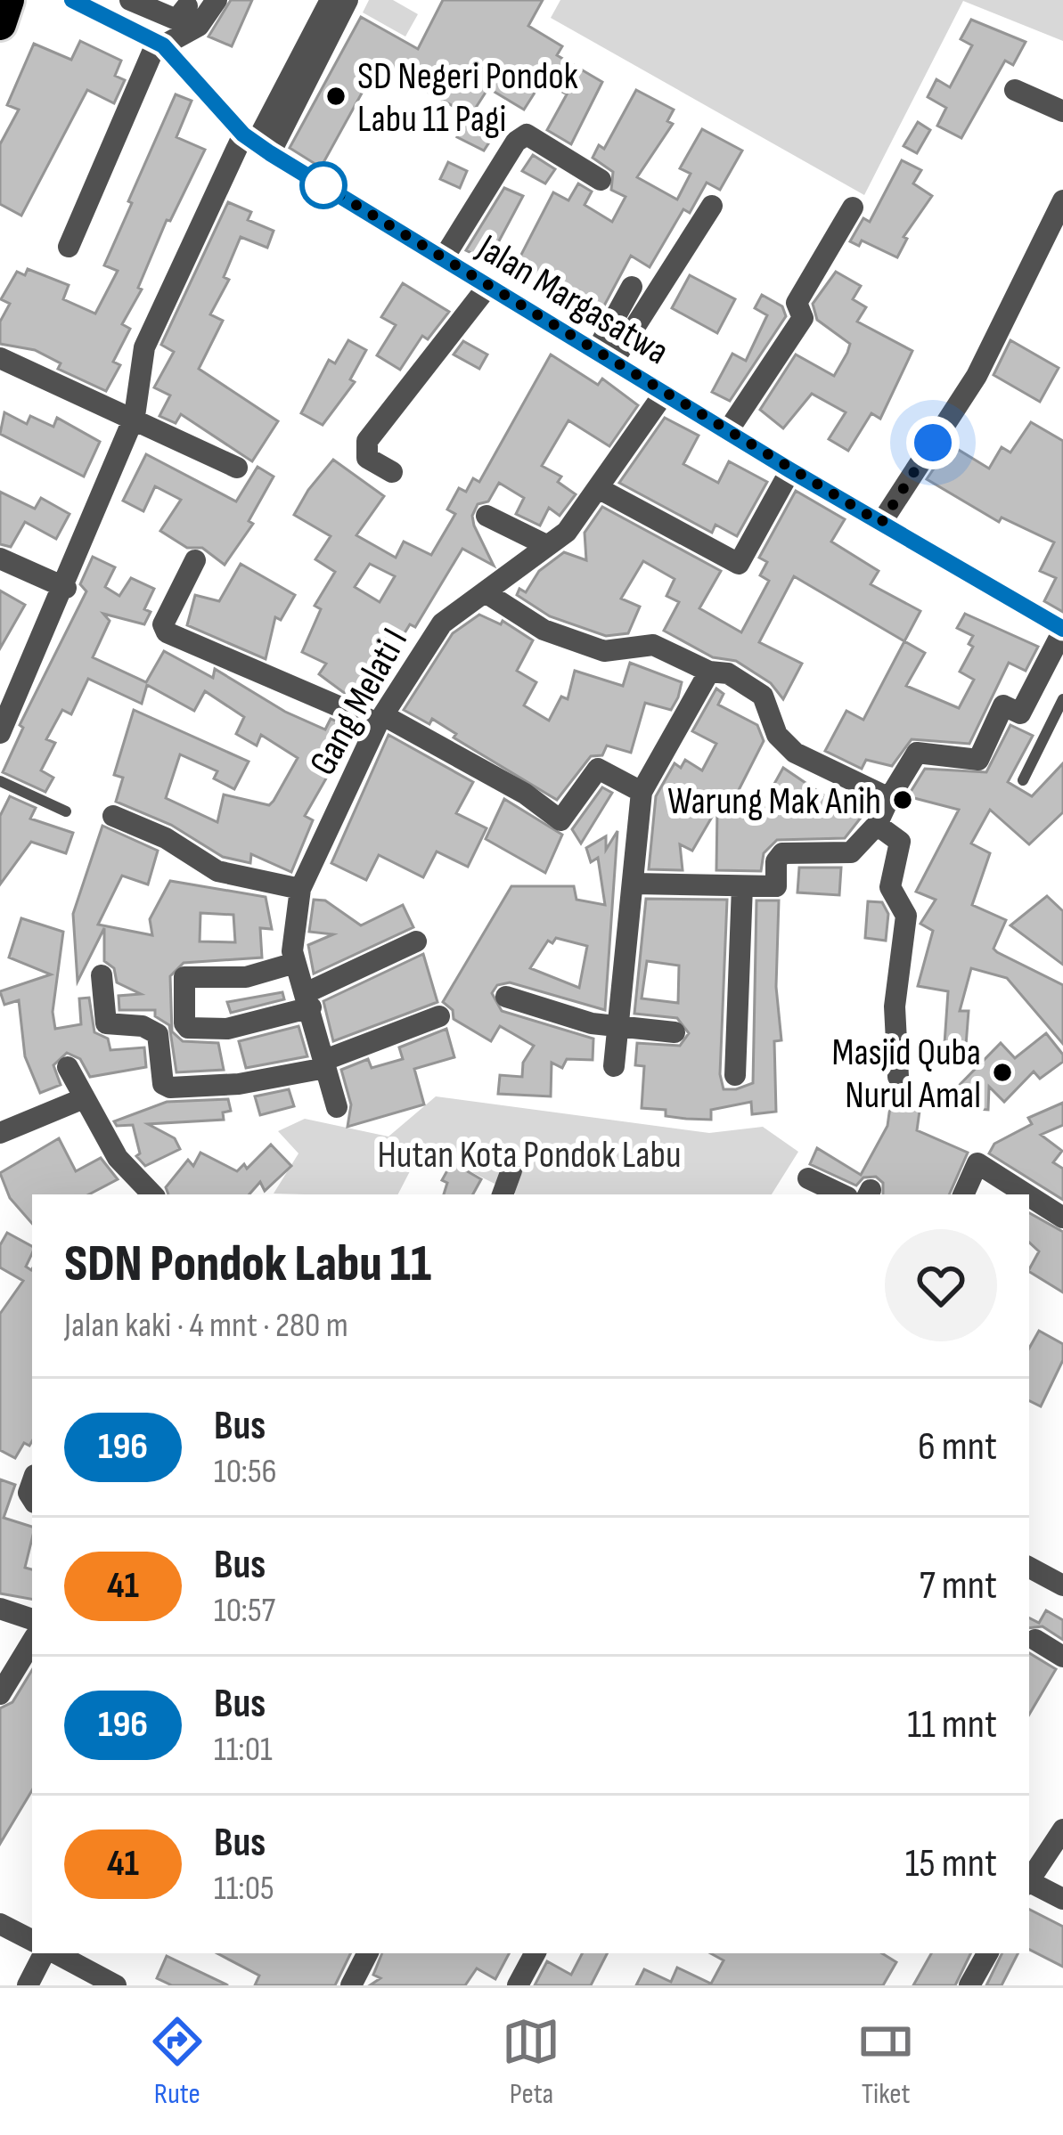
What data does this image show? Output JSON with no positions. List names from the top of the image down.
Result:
{
  "streets": {
    "street": ["Jalan Margasatwa", "Gang Melati I"]
  },
  "crossings": [
    ["Jalan Margasatwa", "Gang Melati I"]
  ],
  "parks": ["Hutan Kota Pondok Labu"],
  "places": ["SD Negeri Pondok Labu 11 Pagi", "Warung Mak Anih", "Masjid Quba Nurul Amal"],
  "lines": ["bus line 196"],
  "page": {
    "heading": ["SDN Pondok Labu 11", "Jalan kaki · 4 mnt · 280 m"],
    "list": [
      {
        "mark": "196",
        "name": "Bus",
        "note": "10:56",
        "value": "6 mnt"
      },
      {
        "mark": "41",
        "name": "Bus",
        "note": "10:57",
        "value": "7 mnt"
      },
      {
        "mark": "196",
        "name": "Bus",
        "note": "11:01",
        "value": "11 mnt"
      },
      {
        "mark": "41",
        "name": "Bus",
        "note": "11:05",
        "value": "15 mnt"
      }
    ],
    "tabs": ["Rute", "Peta", "Tiket"]
  }
}
